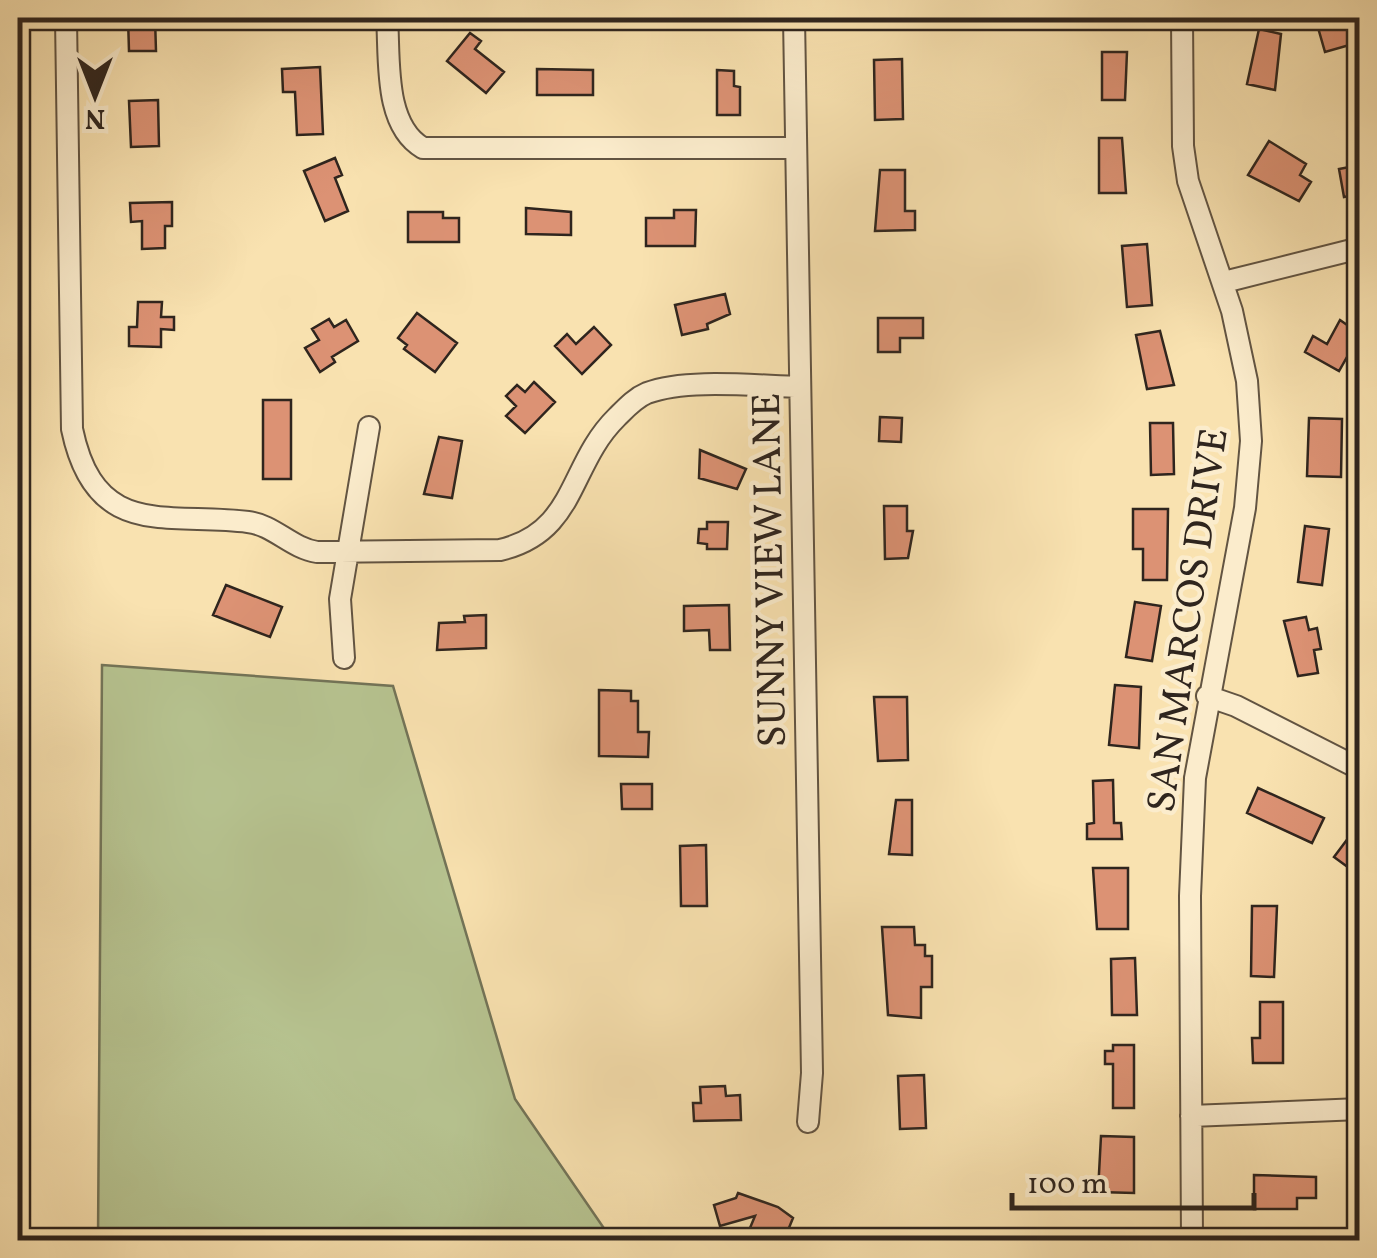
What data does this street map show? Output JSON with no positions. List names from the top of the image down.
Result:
{
  "streets": {
    "street": ["SUNNY VIEW LANE", "SAN MARCOS DRIVE"]
  },
  "scale_bar": "100 m",
  "north": "bottom"
}
